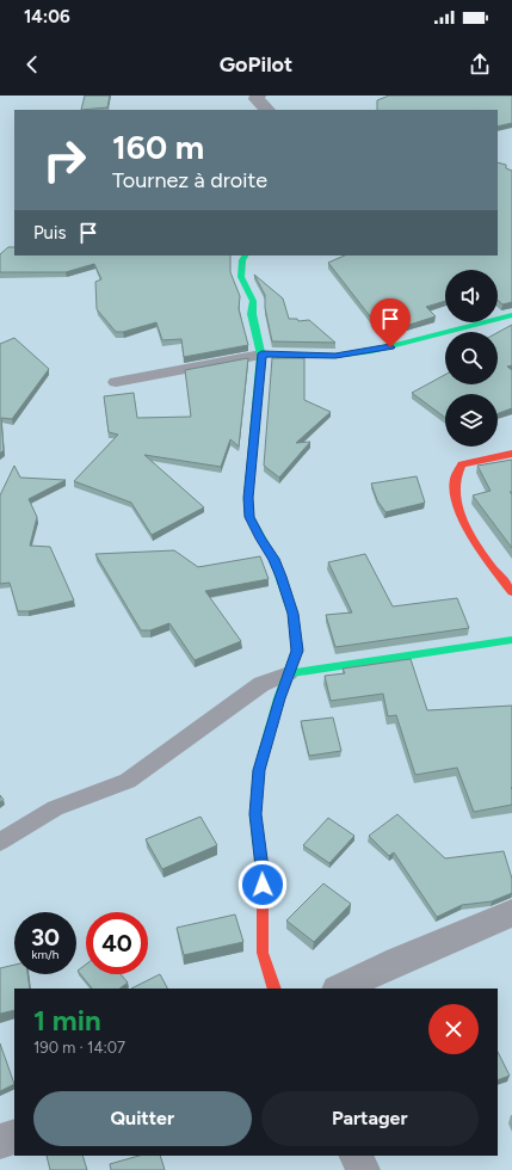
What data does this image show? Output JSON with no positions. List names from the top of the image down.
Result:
{
  "page": {
    "status": "14:06",
    "header": "GoPilot",
    "turn": ["160 m", "Tournez à droite"],
    "then": "Puis",
    "speed": "30 km/h",
    "limit": "40",
    "heading": ["1 min", "190 m · 14:07"],
    "buttons": ["Quitter", "Partager"]
  }
}
